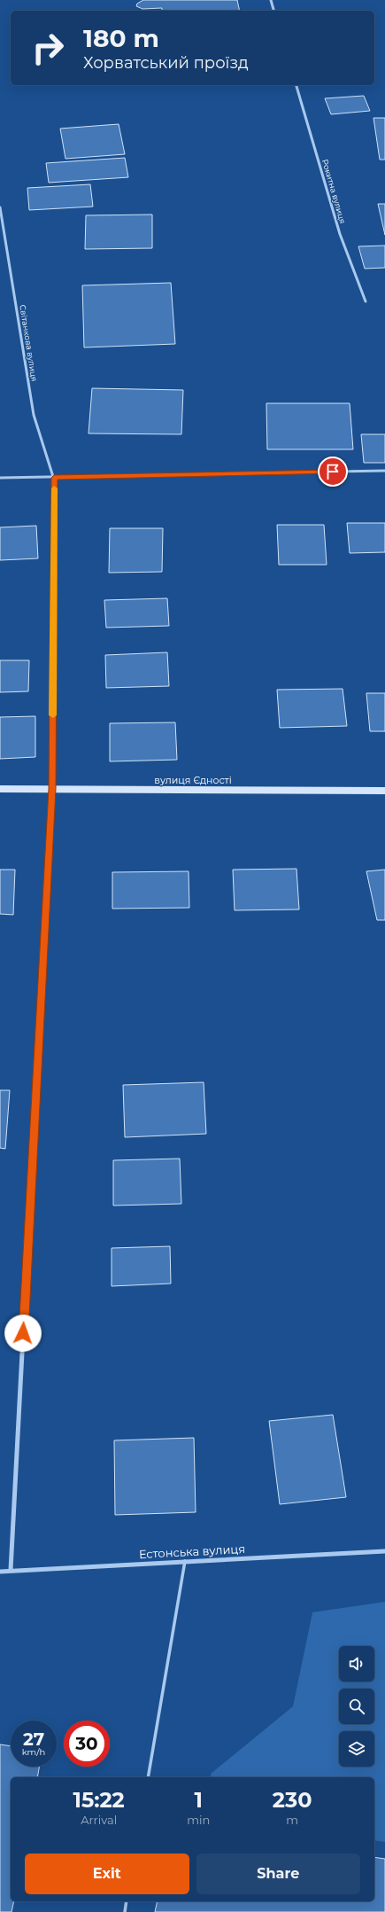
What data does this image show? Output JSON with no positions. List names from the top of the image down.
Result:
{
  "streets": {
    "main road": ["вулиця Єдності"],
    "street": ["Рокитна вулиця", "Світанкова вулиця", "Естонська вулиця"]
  },
  "crossings": [
    ["Світанкова вулиця", "вулиця Єдності"],
    ["Світанкова вулиця", "Естонська вулиця"]
  ],
  "page": {
    "turn": ["180 m", "Хорватський проїзд"],
    "speed": "27 km/h",
    "limit": "30",
    "eta": [
      "15:22",
      "Arrival",
      "1",
      "min",
      "230",
      "m"
    ],
    "buttons": ["Exit", "Share"]
  }
}
